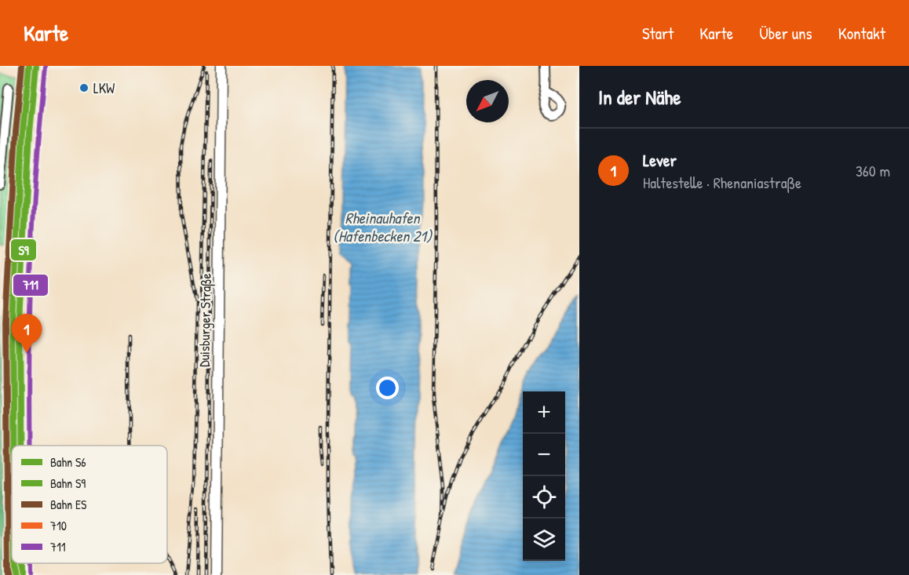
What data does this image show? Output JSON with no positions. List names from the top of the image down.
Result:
{
  "streets": {
    "street": ["Duisburger Straße"]
  },
  "water": ["Rheinauhafen (Hafenbecken 21)"],
  "places": ["LKW"],
  "lines": [
    "rail line S6",
    "rail line ES",
    "transit line 710",
    "rail line S9",
    "transit line 711"
  ],
  "legend": [
    "Bahn S6",
    "Bahn S9",
    "Bahn ES",
    "710",
    "711"
  ],
  "north": "bottom left",
  "page": {
    "header": "Karte",
    "nav": [
      "Start",
      "Karte",
      "Über uns",
      "Kontakt"
    ],
    "heading": "In der Nähe",
    "list": [
      {
        "mark": "1",
        "name": "Lever",
        "note": "Haltestelle · Rhenaniastraße",
        "value": "360 m"
      }
    ],
    "pins": "1",
    "map_buttons": ["+", "−"]
  }
}
